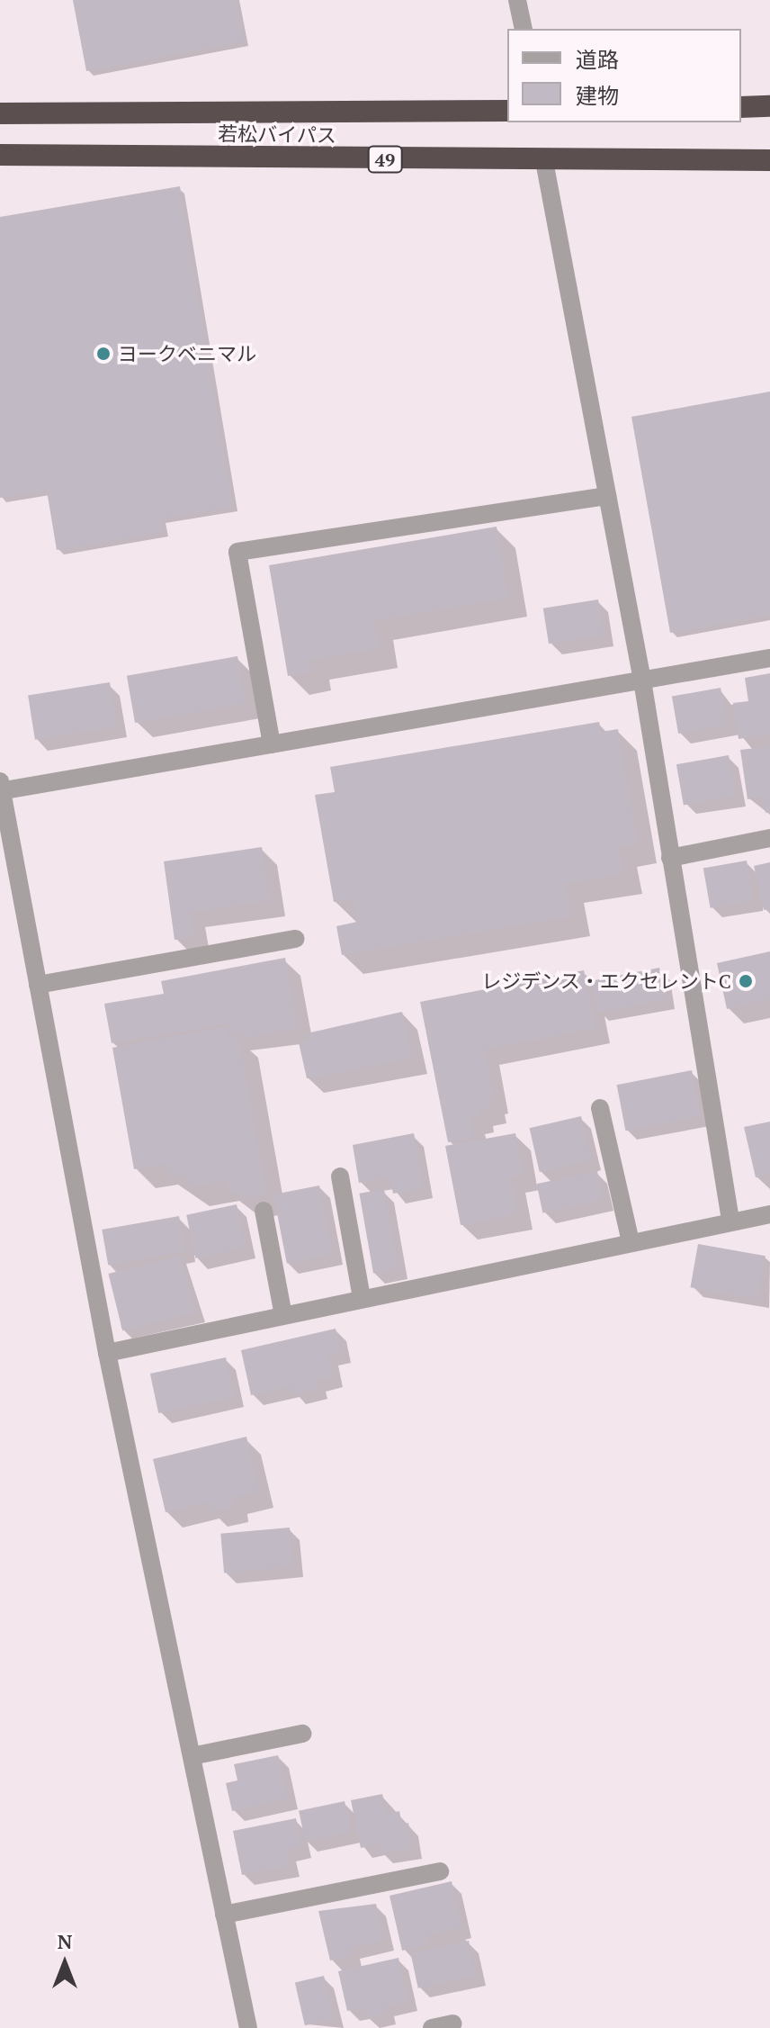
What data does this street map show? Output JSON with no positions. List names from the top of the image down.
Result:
{
  "streets": {
    "highway": ["若松バイパス", "49"]
  },
  "places": ["ヨークベニマル", "レジデンス・エクセレントC"],
  "legend": ["道路", "建物"],
  "north": "top"
}
